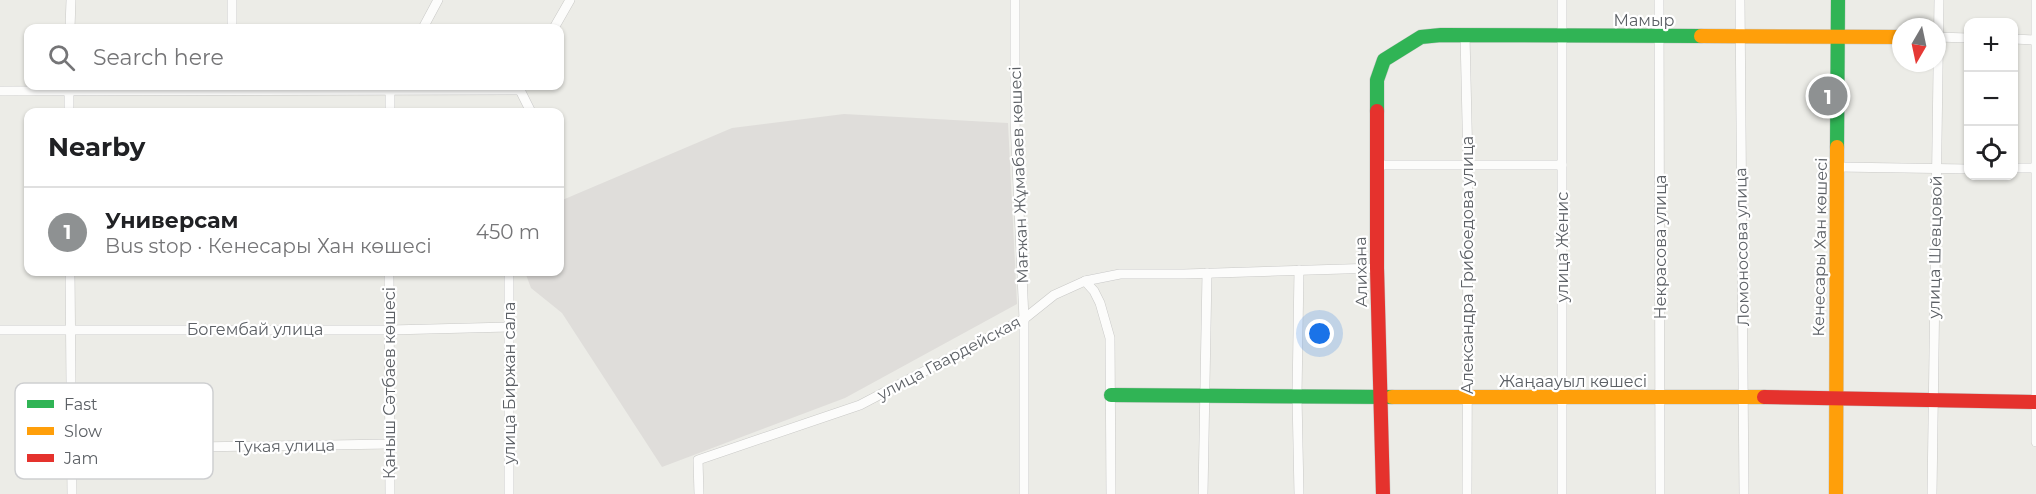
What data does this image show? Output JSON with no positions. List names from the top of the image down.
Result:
{
  "streets": {
    "street": [
      "Мамыр",
      "Мағжан Жұмабаев көшесі",
      "улица Женис",
      "Некрасова улица",
      "Ломоносова улица",
      "Кенесары Хан көшесі",
      "улица Шевцовой",
      "Александра Грибоедова улица",
      "Алихана",
      "Богембай улица",
      "улица Гвардейская",
      "Жаңаауыл көшесі",
      "Қаныш Сәтбаев көшесі",
      "улица Биржан сала",
      "Тукая улица"
    ]
  },
  "crossings": [
    ["Мамыр", "улица Женис"],
    ["Мамыр", "Некрасова улица"],
    ["Мамыр", "Ломоносова улица"],
    ["Мамыр", "Кенесары Хан көшесі"],
    ["Мамыр", "Александра Грибоедова улица"],
    ["Мамыр", "Алихана"],
    ["Мағжан Жұмабаев көшесі", "улица Гвардейская"],
    ["улица Женис", "Жаңаауыл көшесі"],
    ["Некрасова улица", "Жаңаауыл көшесі"],
    ["Ломоносова улица", "Жаңаауыл көшесі"],
    ["Кенесары Хан көшесі", "Жаңаауыл көшесі"],
    ["улица Шевцовой", "Жаңаауыл көшесі"],
    ["Александра Грибоедова улица", "Жаңаауыл көшесі"],
    ["Алихана", "улица Гвардейская"],
    ["Алихана", "Жаңаауыл көшесі"],
    ["Богембай улица", "Қаныш Сәтбаев көшесі"],
    ["Богембай улица", "улица Биржан сала"],
    ["Қаныш Сәтбаев көшесі", "Тукая улица"]
  ],
  "legend": ["Fast", "Slow", "Jam"],
  "north": "bottom",
  "page": {
    "map_buttons": ["+", "−"],
    "search": "Search here",
    "pins": "1",
    "heading": "Nearby",
    "list": [
      {
        "mark": "1",
        "name": "Универсам",
        "note": "Bus stop · Кенесары Хан көшесі",
        "value": "450 m"
      }
    ]
  }
}
